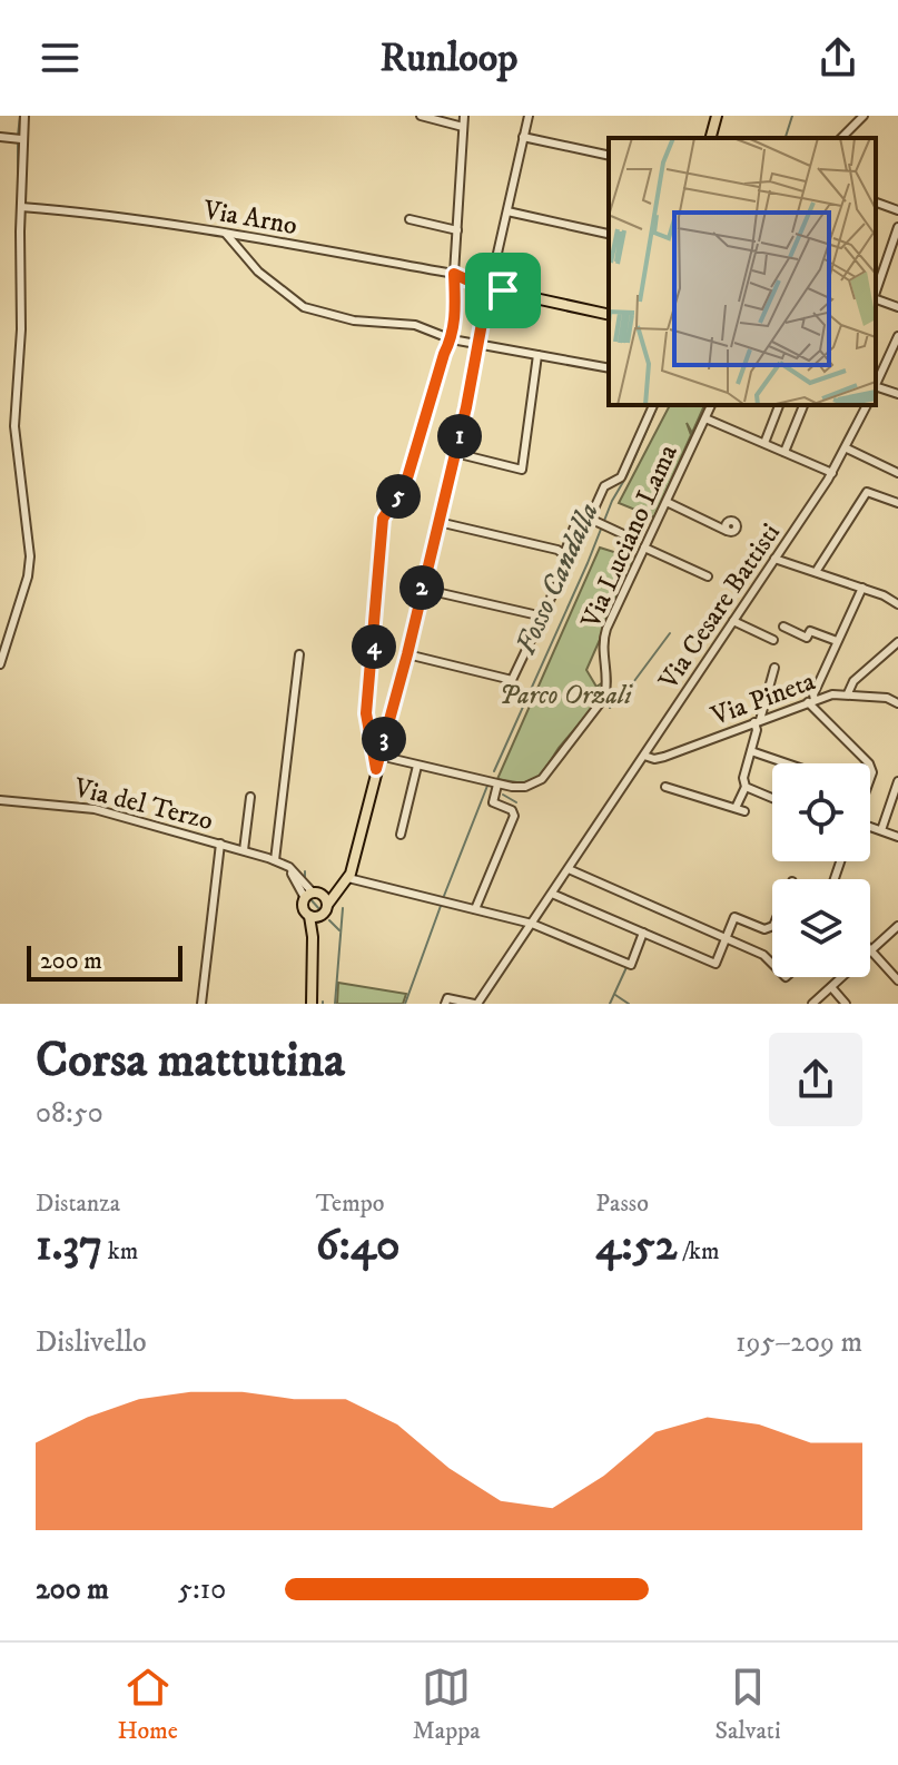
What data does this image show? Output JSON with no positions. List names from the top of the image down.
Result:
{
  "streets": {
    "street": [
      "Via Arno",
      "Via Luciano Lama",
      "Via Cesare Battisti",
      "Via Pineta",
      "Via del Terzo"
    ]
  },
  "crossings": [
    ["Via Cesare Battisti", "Via Pineta"]
  ],
  "water": ["Fosso Candalla"],
  "parks": ["Parco Orzali"],
  "scale_bar": "200 m",
  "page": {
    "header": "Runloop",
    "pins": [
      "1",
      "5",
      "2",
      "4",
      "3"
    ],
    "scale": "200 m",
    "heading": ["Corsa mattutina", "08:50"],
    "stats": [
      ["Distanza", "1.37 km"],
      ["Tempo", "6:40"],
      ["Passo", "4:52 /km"]
    ],
    "chart": ["Dislivello", "195–209 m"],
    "list": [
      {
        "name": "200 m",
        "note": "5:10"
      }
    ],
    "tabs": ["Home", "Mappa", "Salvati"]
  }
}
